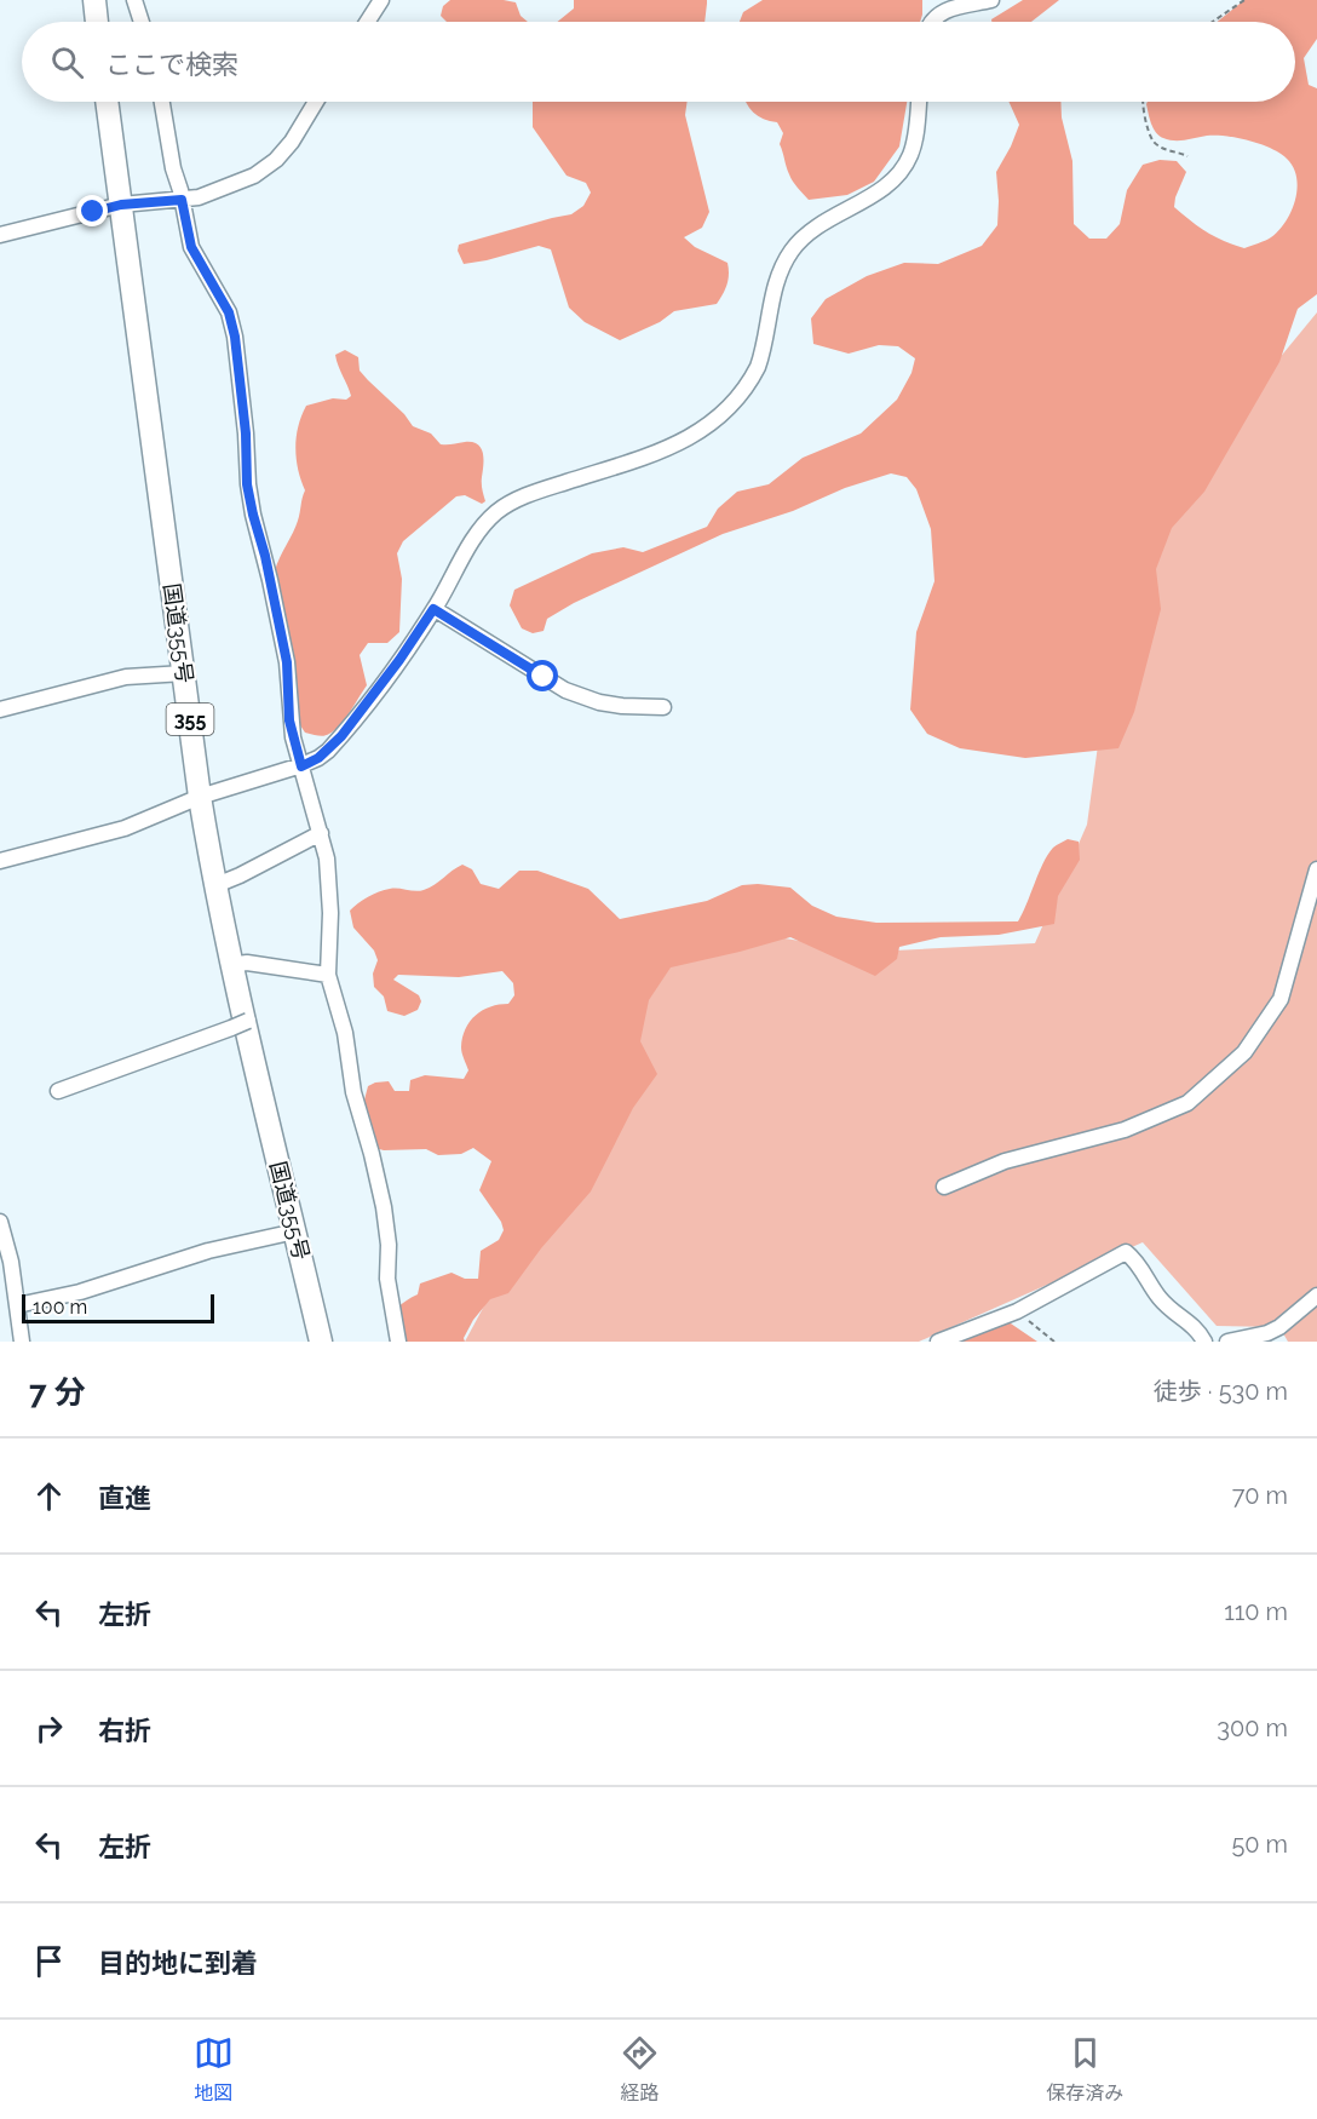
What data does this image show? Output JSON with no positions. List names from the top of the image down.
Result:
{
  "streets": {
    "highway": ["国道355号", "355"]
  },
  "scale_bar": "100 m",
  "page": {
    "search": "ここで検索",
    "scale": "100 m",
    "heading": ["7 分", "徒歩 · 530 m"],
    "list": [
      ["直進", "70 m"],
      ["左折", "110 m"],
      ["右折", "300 m"],
      ["左折", "50 m"],
      "目的地に到着"
    ],
    "nav": ["地図", "経路", "保存済み"]
  }
}
